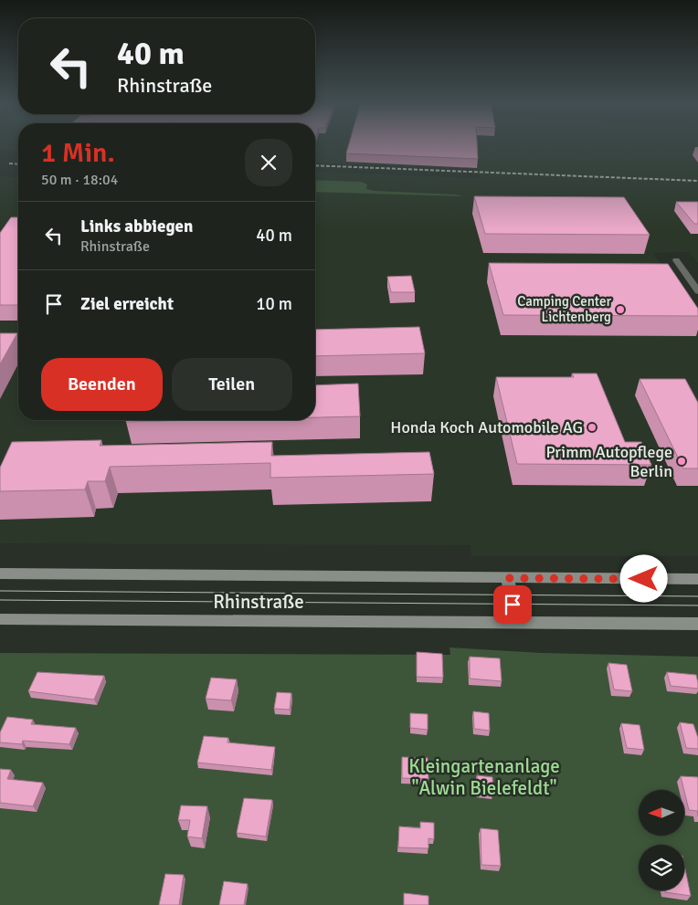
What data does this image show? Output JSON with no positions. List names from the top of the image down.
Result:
{
  "streets": {
    "main road": ["Rhinstraße"]
  },
  "parks": ["Kleingartenanlage \"Alwin Bielefeldt\""],
  "places": ["Camping Center Lichtenberg", "Honda Koch Automobile AG", "Primm Autopflege Berlin"],
  "north": "left",
  "page": {
    "turn": ["40 m", "Rhinstraße"],
    "heading": ["1 Min.", "50 m · 18:04"],
    "list": [
      {
        "name": "Links abbiegen",
        "note": "Rhinstraße",
        "value": "40 m"
      },
      {
        "name": "Ziel erreicht",
        "value": "10 m"
      }
    ],
    "buttons": ["Beenden", "Teilen"]
  }
}
